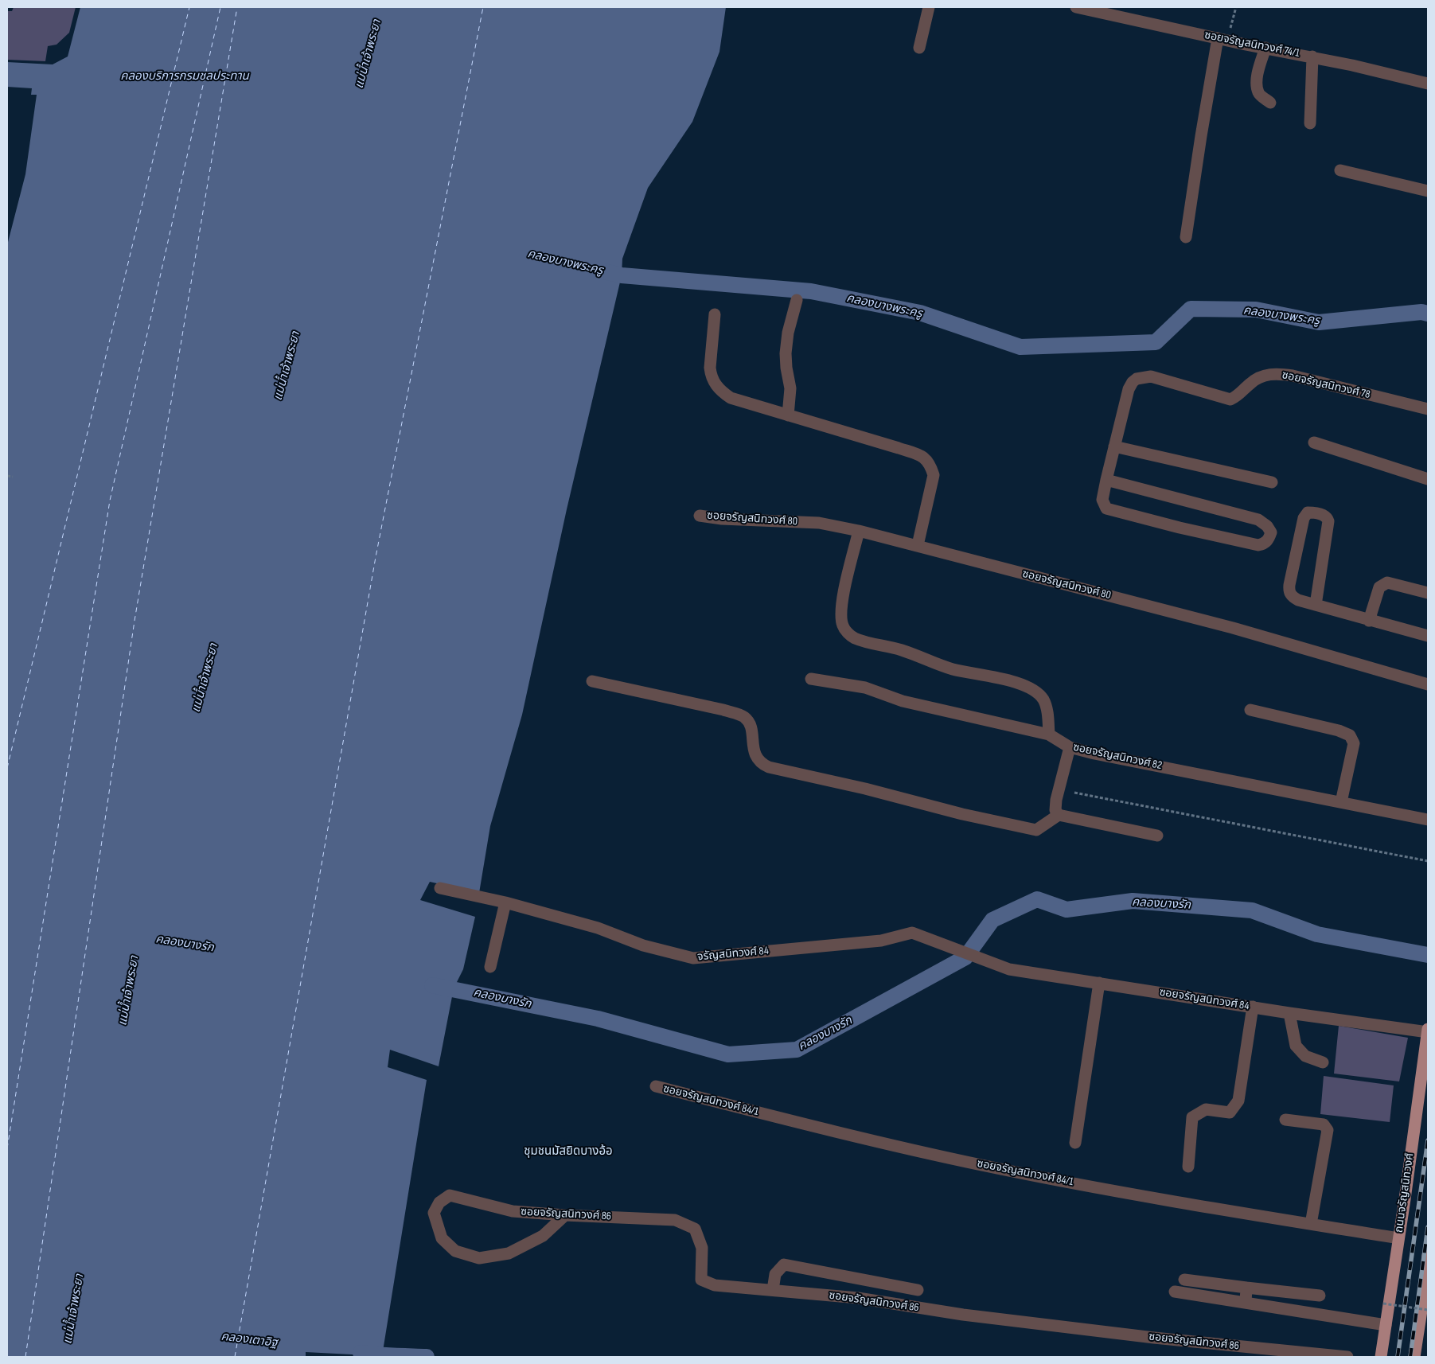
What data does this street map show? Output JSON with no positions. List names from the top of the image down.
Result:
{
  "streets": {
    "main road": ["ถนนจรัญสนิทวงศ์"],
    "street": [
      "ซอยจรัญสนิทวงศ์ 74/1",
      "ซอยจรัญสนิทวงศ์ 78",
      "ซอยจรัญสนิทวงศ์ 80",
      "ซอยจรัญสนิทวงศ์ 82",
      "จรัญสนิทวงศ์ 84",
      "ซอยจรัญสนิทวงศ์ 84",
      "ซอยจรัญสนิทวงศ์ 84/1",
      "ซอยจรัญสนิทวงศ์ 86"
    ]
  },
  "crossings": [
    ["จรัญสนิทวงศ์ 84", "ซอยจรัญสนิทวงศ์ 84"],
    ["ซอยจรัญสนิทวงศ์ 84", "ถนนจรัญสนิทวงศ์"],
    ["ซอยจรัญสนิทวงศ์ 84/1", "ถนนจรัญสนิทวงศ์"]
  ],
  "districts": ["ชุมชนมัสยิดบางอ้อ"],
  "water": [
    "แม่น้ำเจ้าพระยา",
    "คลองบริการกรมชลประทาน",
    "คลองบางพระครู",
    "คลองบางรัก",
    "คลองเตาอิฐ"
  ]
}
